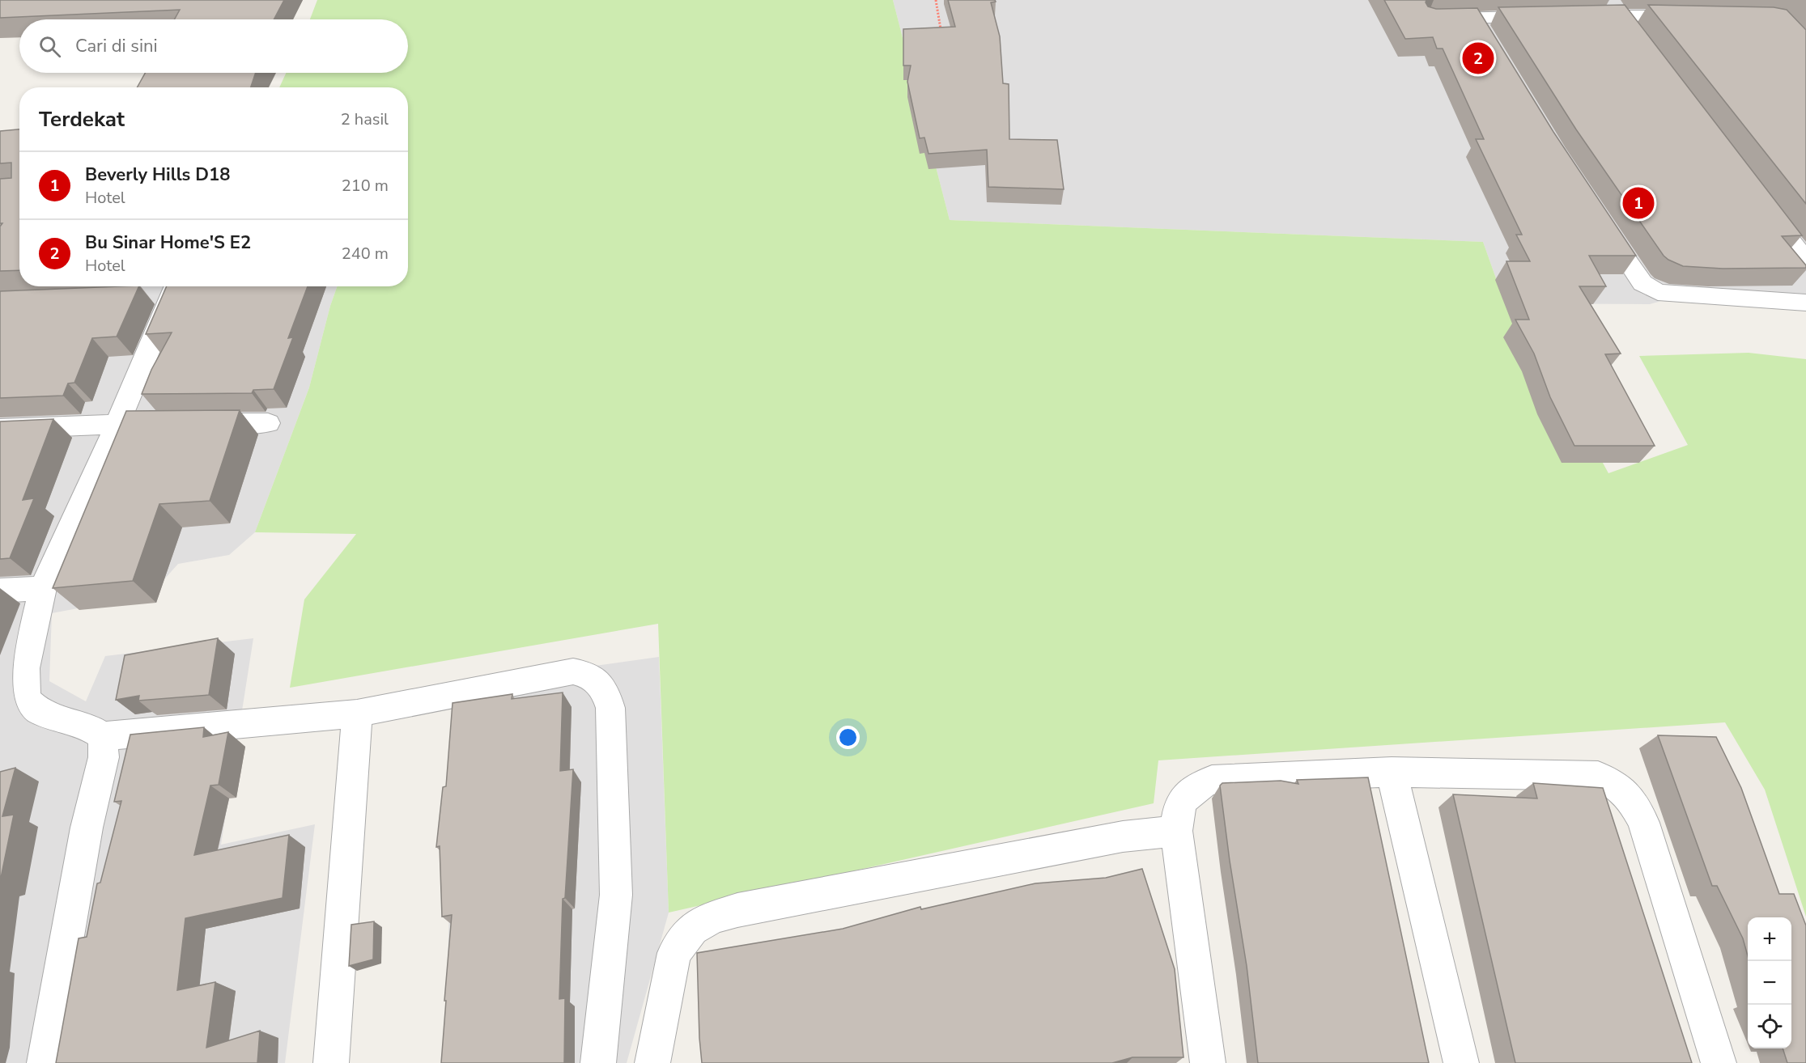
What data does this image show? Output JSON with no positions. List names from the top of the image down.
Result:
{
  "page": {
    "search": "Cari di sini",
    "pins": ["2", "1"],
    "heading": ["Terdekat", "2 hasil"],
    "list": [
      {
        "mark": "1",
        "name": "Beverly Hills D18",
        "note": "Hotel",
        "value": "210 m"
      },
      {
        "mark": "2",
        "name": "Bu Sinar Home'S E2",
        "note": "Hotel",
        "value": "240 m"
      }
    ],
    "map_buttons": ["+", "−"]
  }
}
